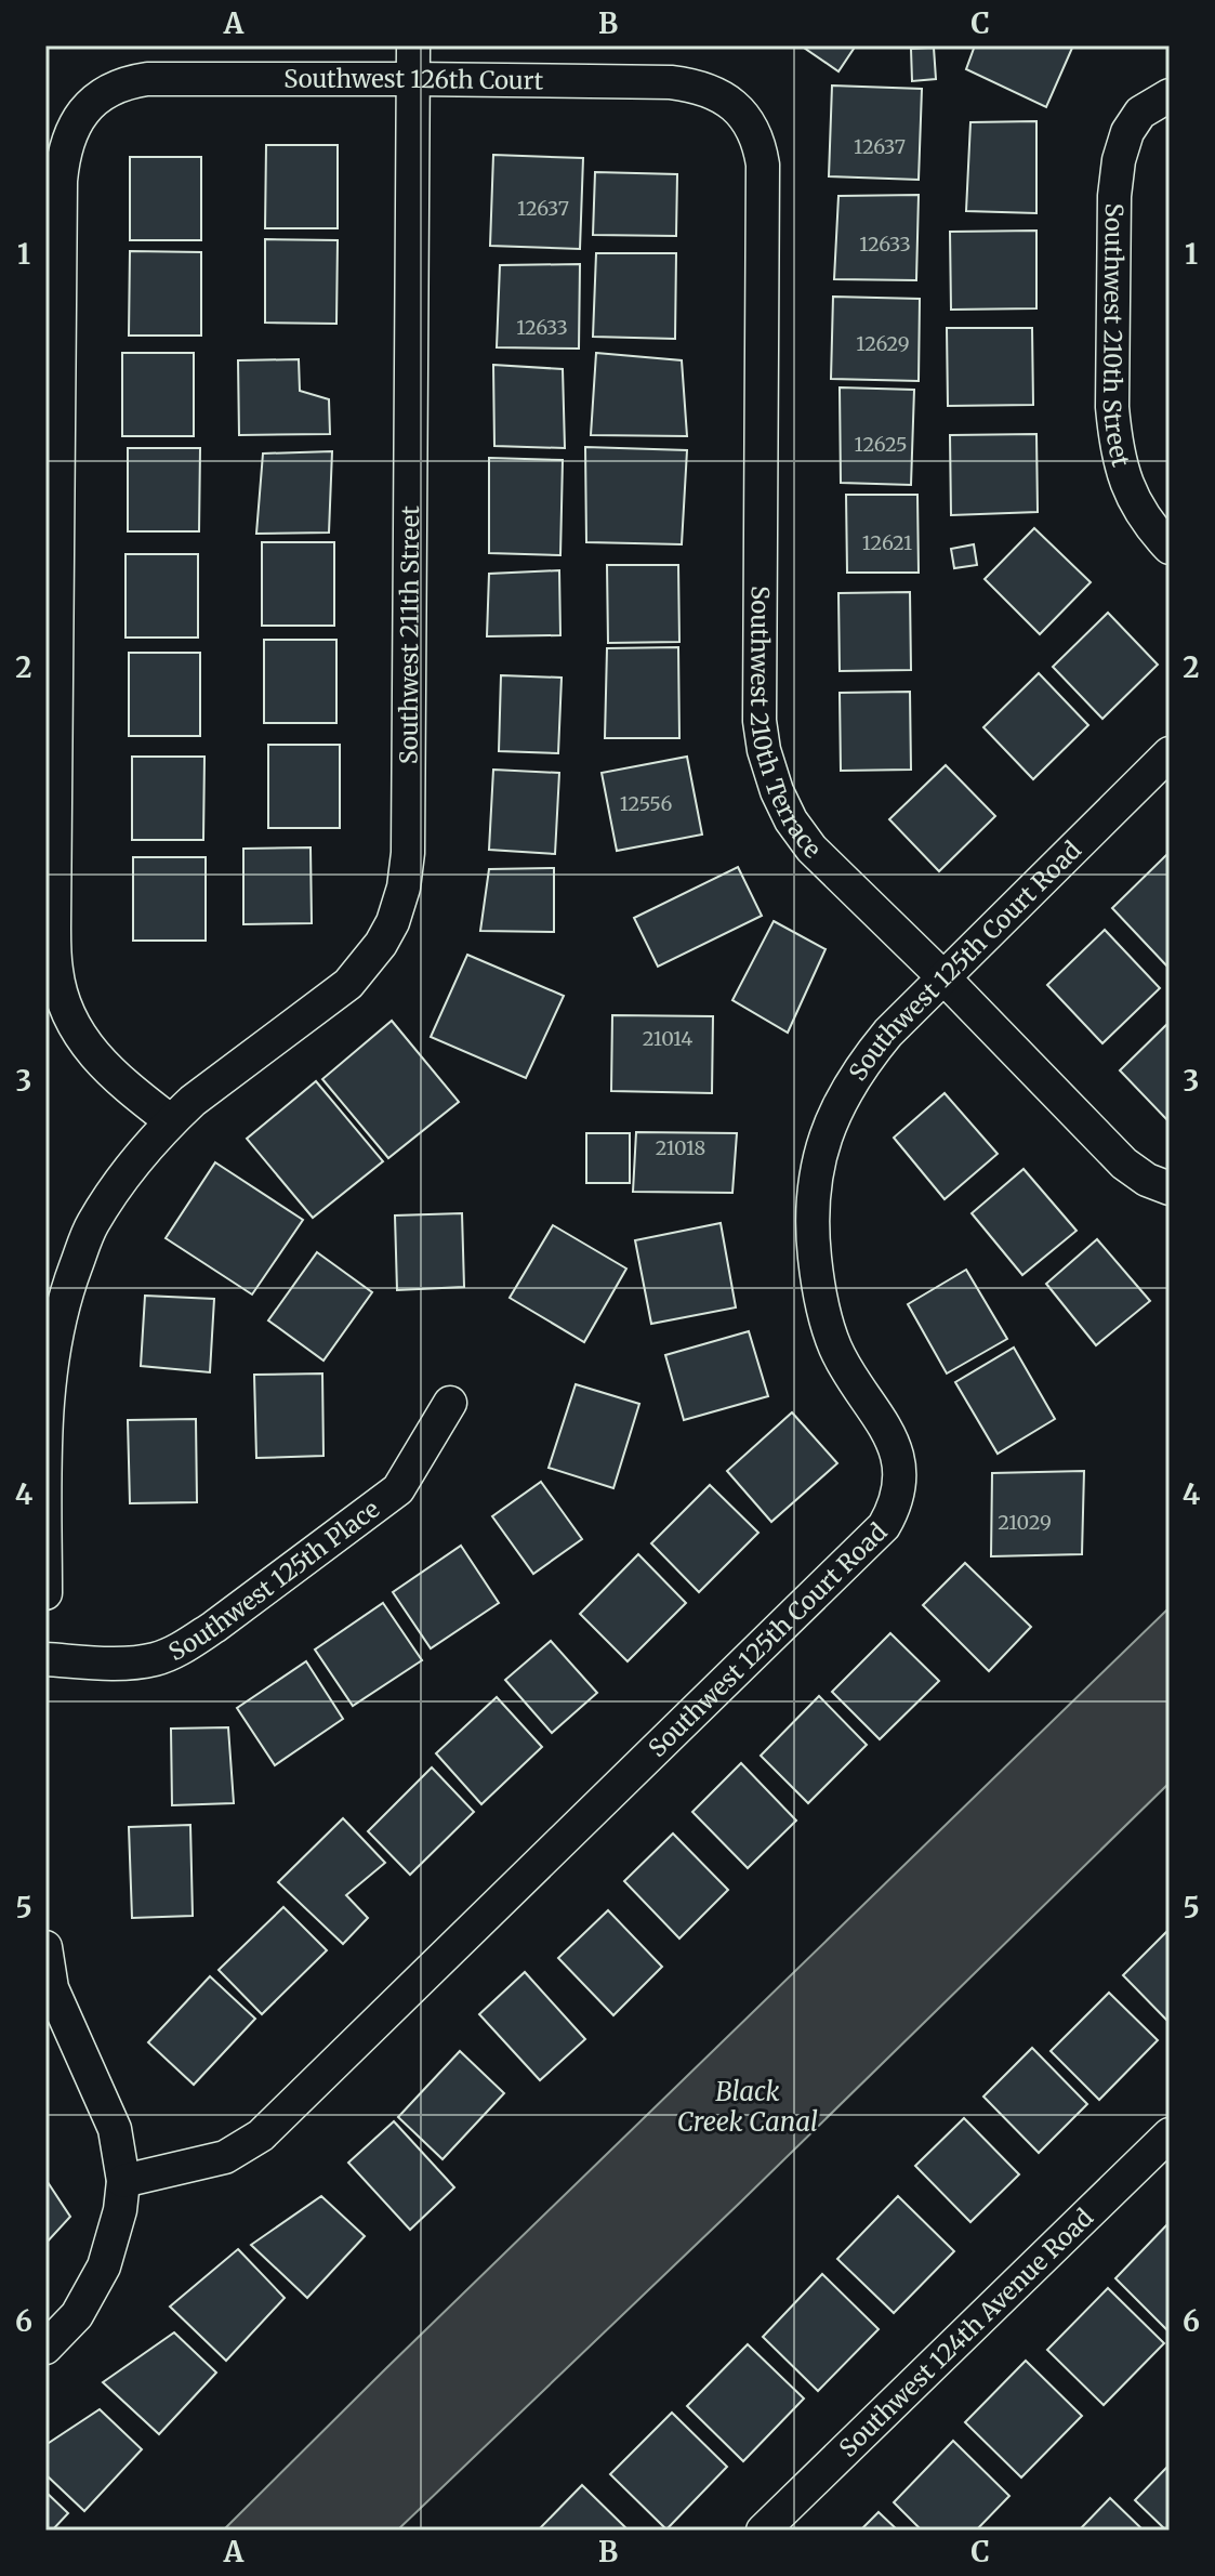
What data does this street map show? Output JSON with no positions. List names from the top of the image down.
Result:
{
  "streets": {
    "street": [
      "Southwest 126th Court",
      "Southwest 210th Street",
      "Southwest 211th Street",
      "Southwest 210th Terrace",
      "Southwest 125th Court Road",
      "Southwest 125th Place",
      "Southwest 124th Avenue Road"
    ]
  },
  "crossings": [
    ["Southwest 126th Court", "Southwest 211th Street"],
    ["Southwest 126th Court", "Southwest 210th Terrace"],
    ["Southwest 210th Terrace", "Southwest 125th Court Road"]
  ],
  "water": ["Black Creek Canal"],
  "house_numbers": [
    "12637",
    "12637",
    "12633",
    "12633",
    "12629",
    "12625",
    "12621",
    "12556",
    "21014",
    "21018",
    "21029"
  ],
  "grid": {
    "columns": ["A", "B", "C"],
    "rows": [
      "1",
      "2",
      "3",
      "4",
      "5",
      "6"
    ]
  }
}
